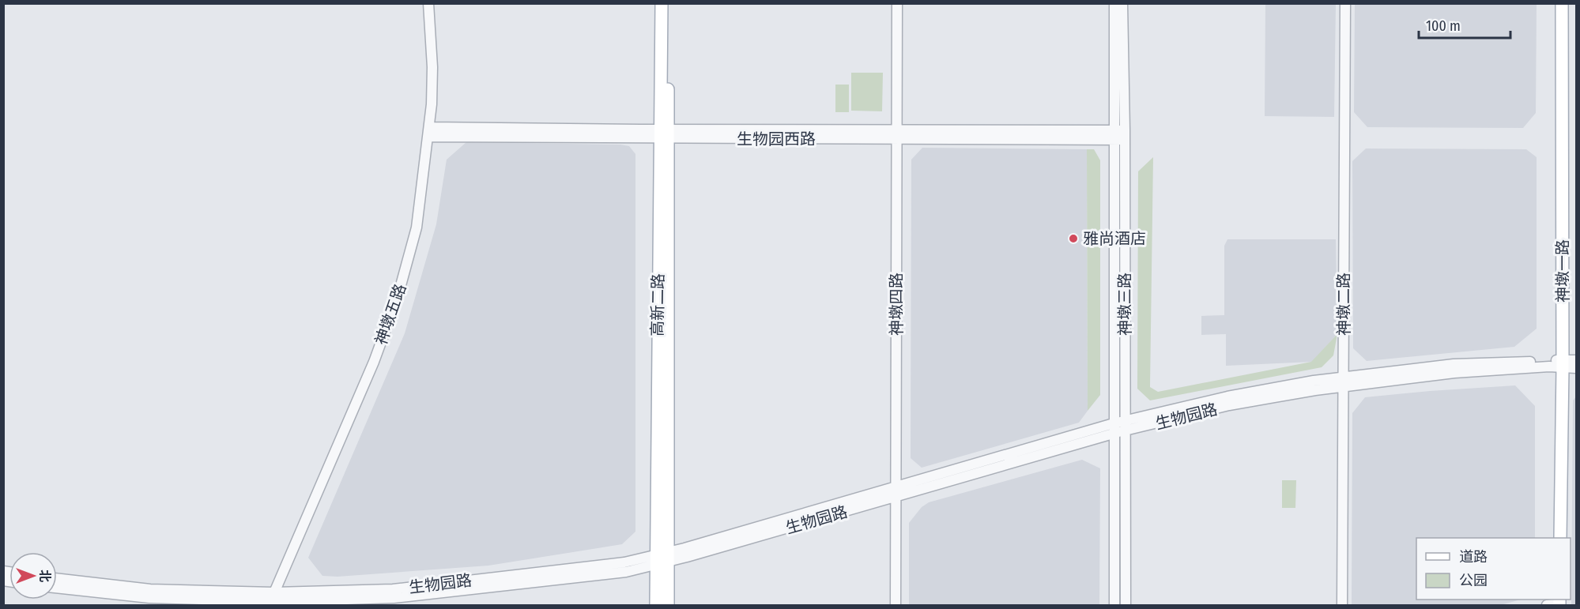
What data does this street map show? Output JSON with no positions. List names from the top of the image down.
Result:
{
  "streets": {
    "main road": ["神墩一路", "高新二路"],
    "street": [
      "生物园西路",
      "神墩四路",
      "神墩三路",
      "神墩二路",
      "神墩五路",
      "生物园路"
    ]
  },
  "crossings": [
    ["生物园西路", "神墩四路"],
    ["生物园西路", "神墩三路"],
    ["生物园西路", "高新二路"],
    ["生物园西路", "神墩五路"],
    ["神墩一路", "生物园路"],
    ["神墩四路", "生物园路"],
    ["神墩三路", "生物园路"],
    ["神墩二路", "生物园路"],
    ["高新二路", "生物园路"],
    ["神墩五路", "生物园路"]
  ],
  "places": ["雅尚酒店"],
  "legend": ["道路", "公园"],
  "scale_bar": "100 m",
  "north": "right"
}
